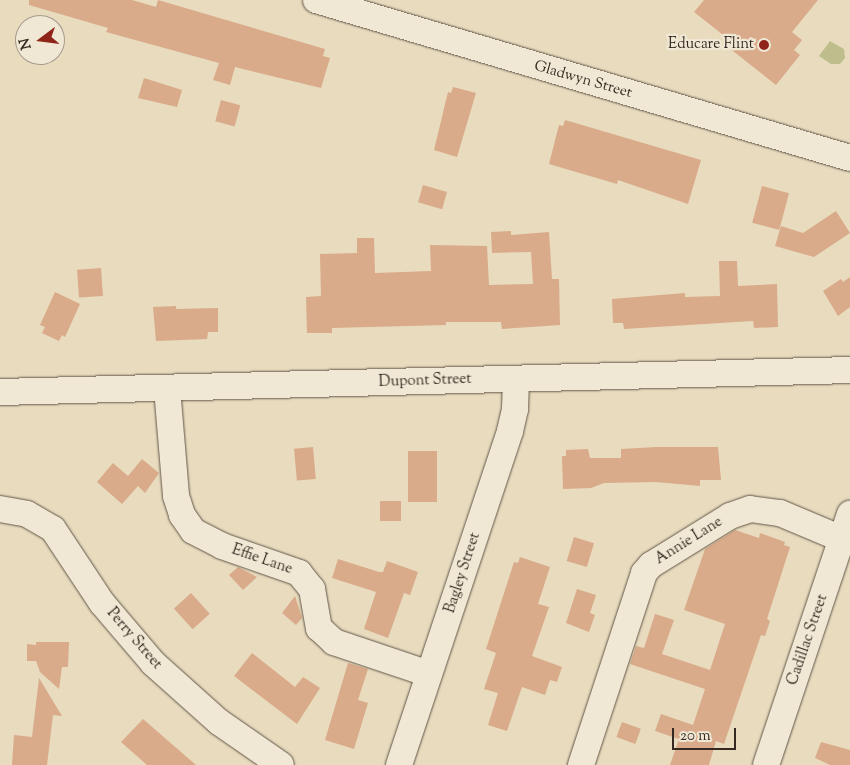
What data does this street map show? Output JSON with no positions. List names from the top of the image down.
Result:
{
  "streets": {
    "street": [
      "Gladwyn Street",
      "Dupont Street",
      "Annie Lane",
      "Effie Lane",
      "Bagley Street",
      "Perry Street",
      "Cadillac Street"
    ]
  },
  "crossings": [
    ["Dupont Street", "Effie Lane"],
    ["Dupont Street", "Bagley Street"],
    ["Annie Lane", "Cadillac Street"],
    ["Effie Lane", "Bagley Street"]
  ],
  "places": ["Educare Flint"],
  "scale_bar": "20 m",
  "north": "left"
}
